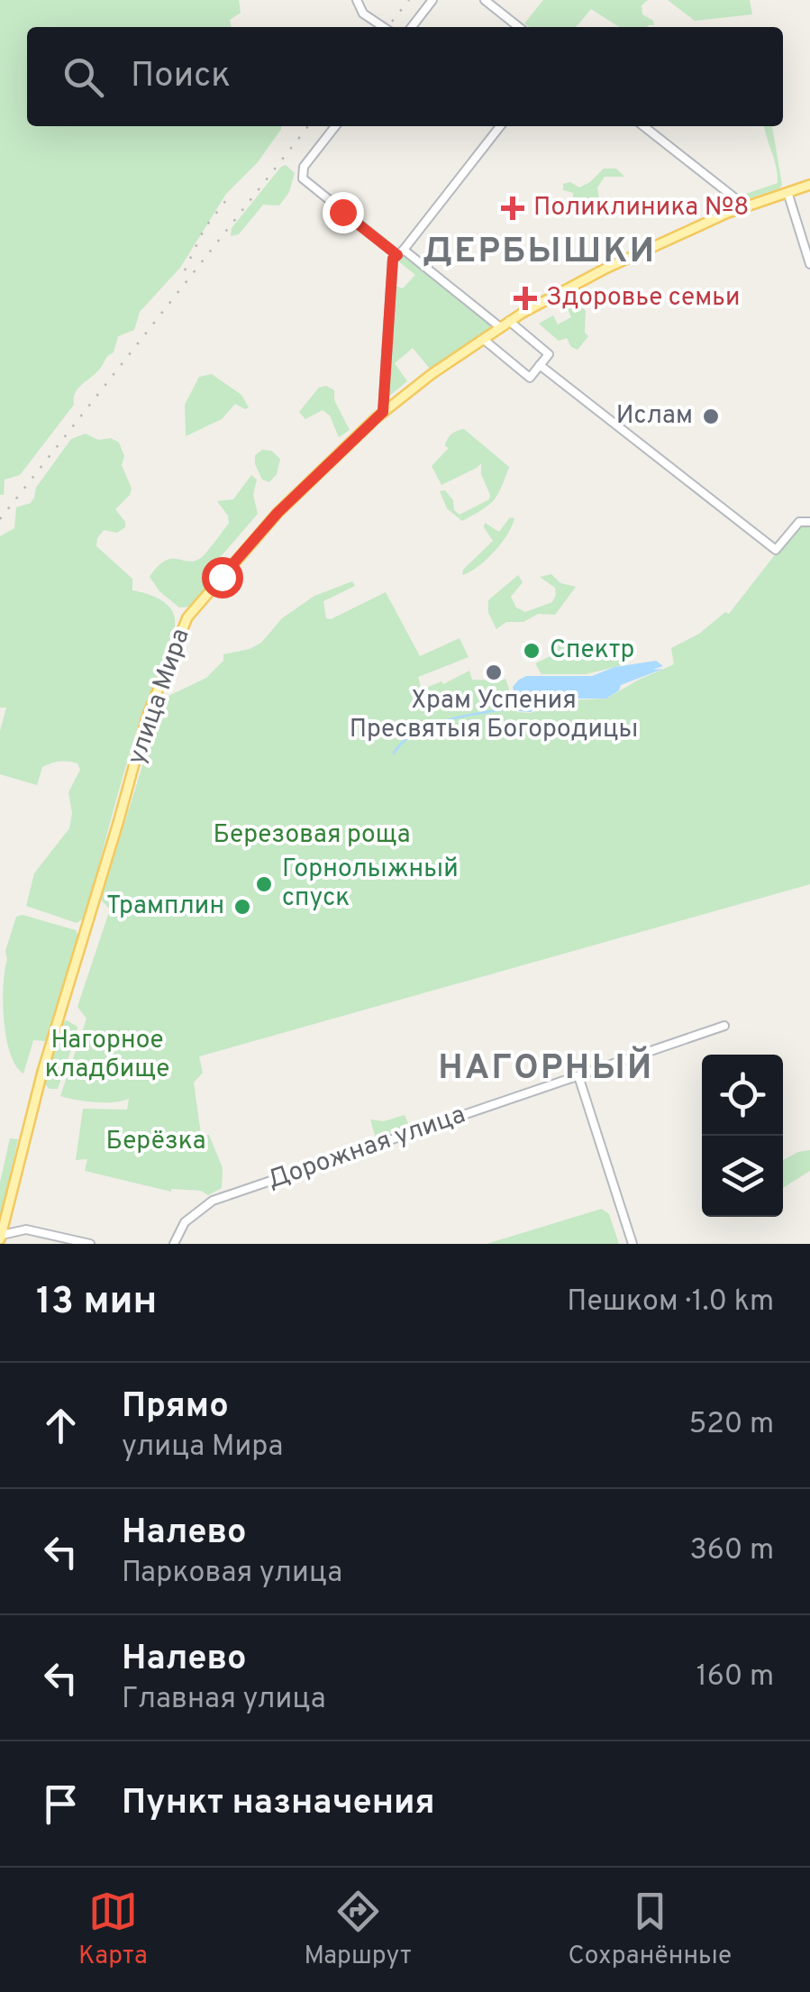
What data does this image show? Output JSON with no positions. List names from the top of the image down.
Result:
{
  "streets": {
    "main road": ["улица Мира"],
    "street": ["Дорожная улица"]
  },
  "districts": ["ДЕРБЫШКИ", "НАГОРНЫЙ"],
  "parks": ["Березовая роща", "Нагорное кладбище", "Берёзка"],
  "places": {
    "health": ["Поликлиника №8", "Здоровье семьи"],
    "other": [
      "Ислам",
      "Спектр",
      "Храм Успения Пресвятыя Богородицы",
      "Горнолыжный спуск",
      "Трамплин"
    ]
  },
  "page": {
    "search": "Поиск",
    "heading": ["13 мин", "Пешком · 1.0 km"],
    "list": [
      ["Прямо", "улица Мира", "520 m"],
      ["Налево", "Парковая улица", "360 m"],
      ["Налево", "Главная улица", "160 m"],
      "Пункт назначения"
    ],
    "nav": ["Карта", "Маршрут", "Сохранённые"]
  }
}
